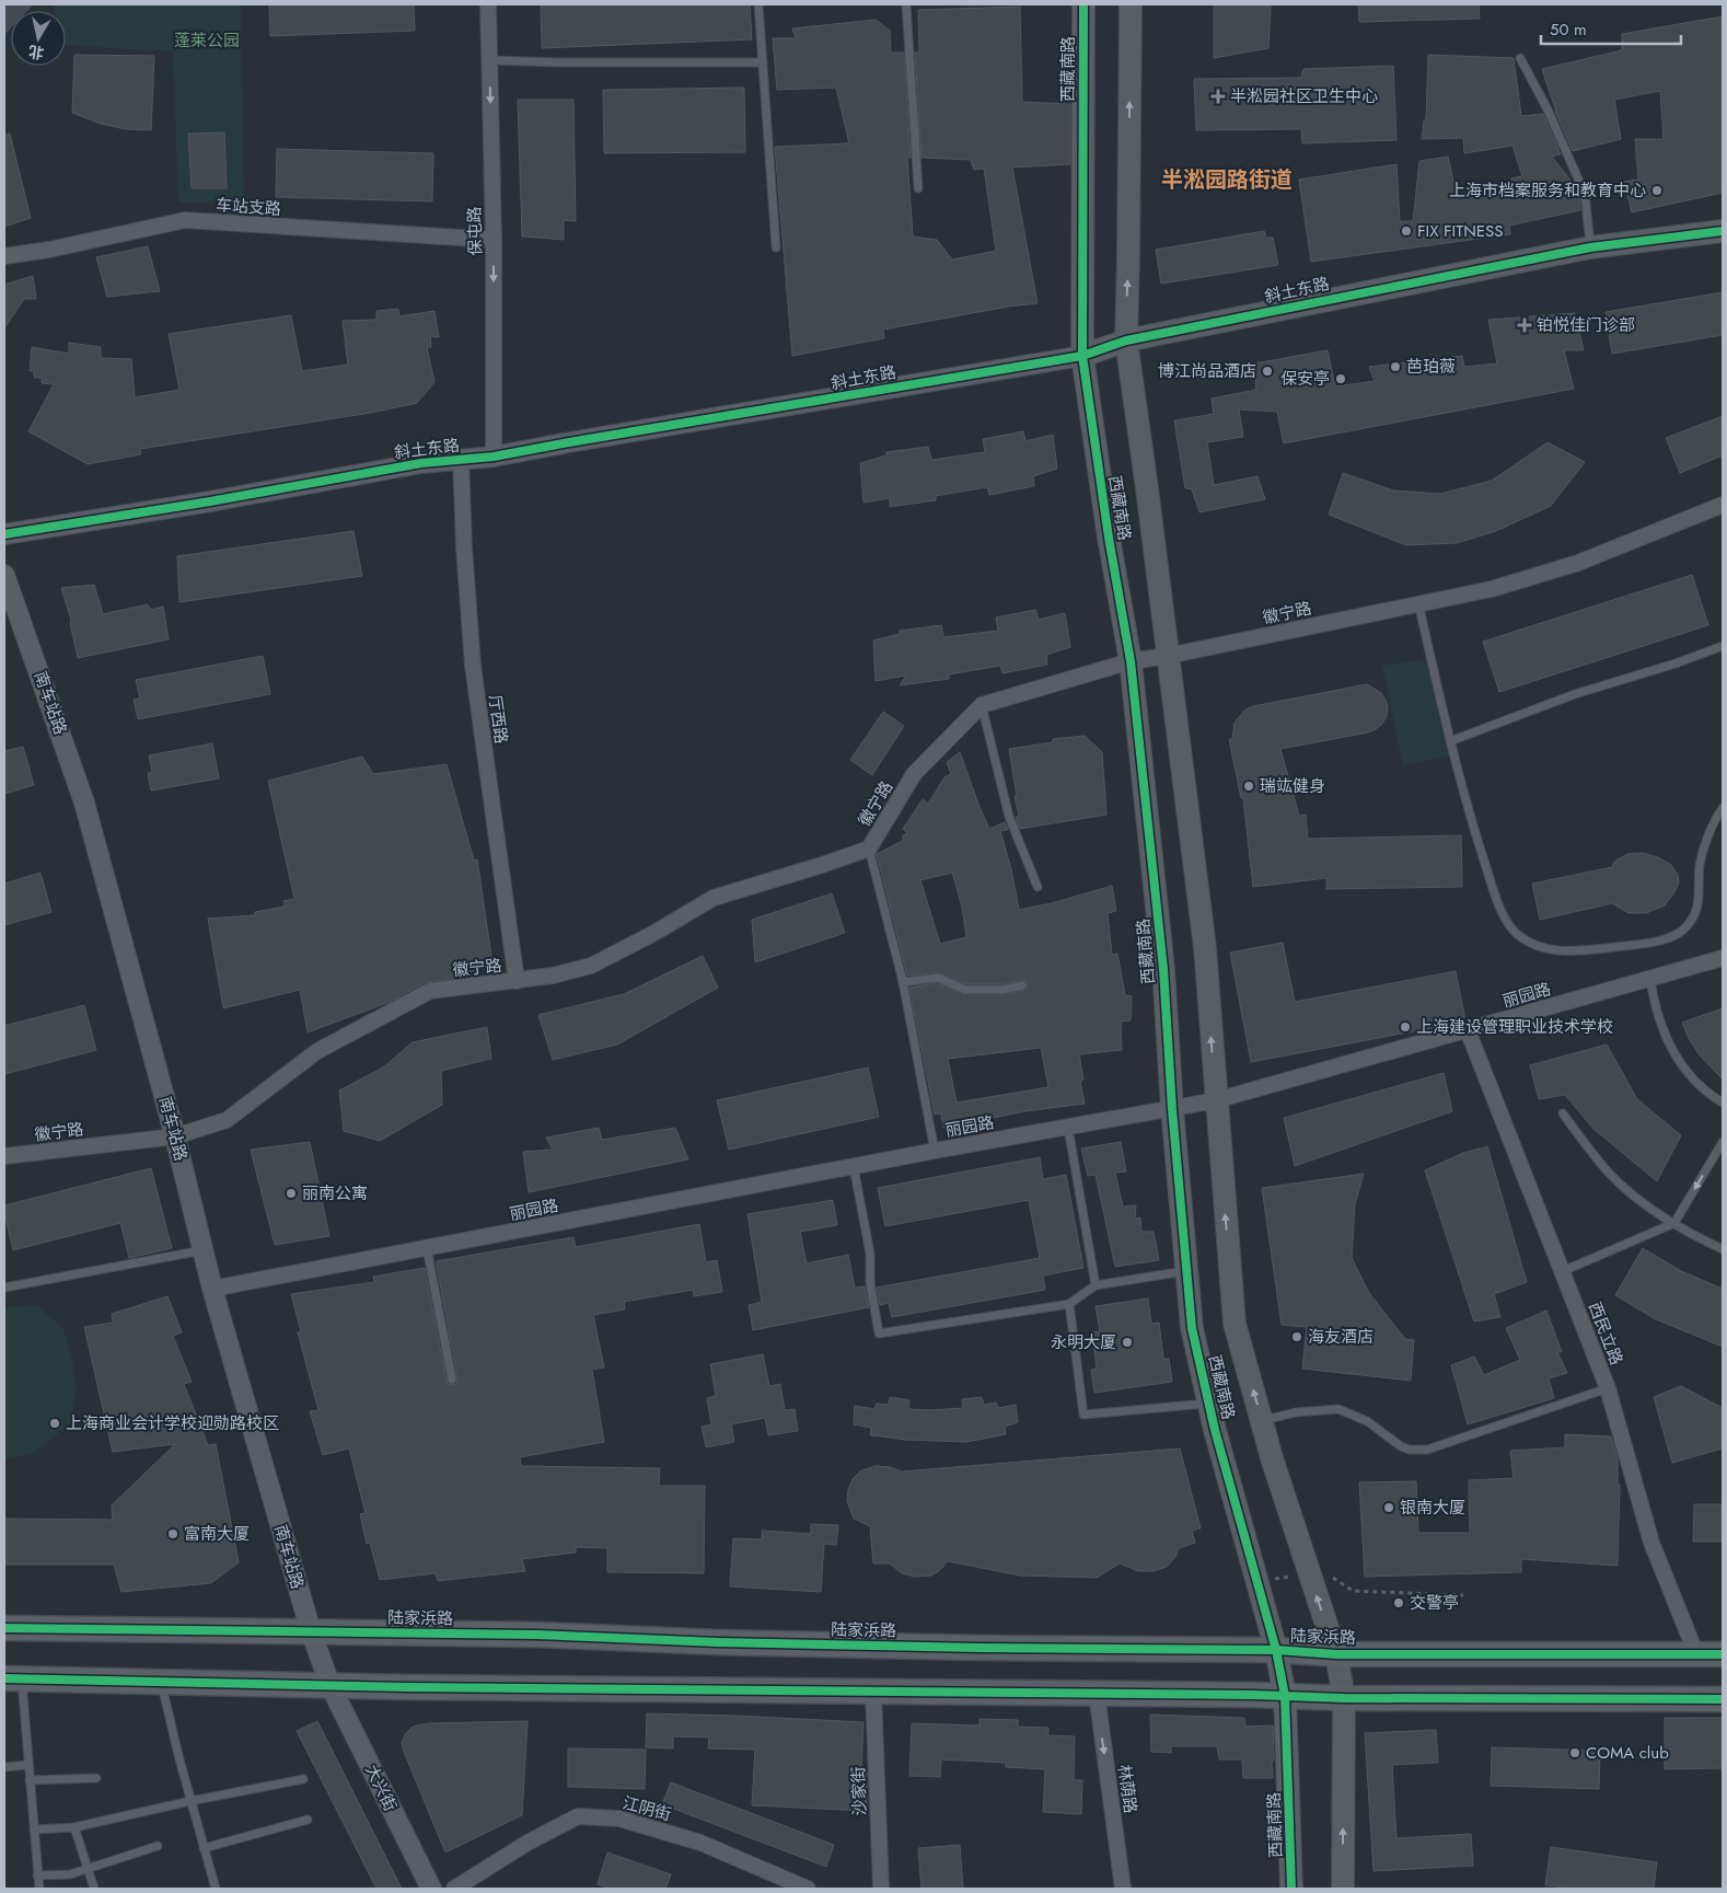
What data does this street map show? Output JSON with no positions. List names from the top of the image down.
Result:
{
  "streets": {
    "main road": ["西藏南路", "斜土东路", "陆家浜路"],
    "street": [
      "车站支路",
      "保屯路",
      "徽宁路",
      "南车站路",
      "厅西路",
      "丽园路",
      "西民立路",
      "大兴街",
      "林荫路",
      "沙家街",
      "江阴街"
    ]
  },
  "crossings": [
    ["西藏南路", "斜土东路"],
    ["西藏南路", "徽宁路"],
    ["西藏南路", "丽园路"],
    ["西藏南路", "陆家浜路"],
    ["车站支路", "保屯路"],
    ["保屯路", "斜土东路"],
    ["斜土东路", "厅西路"],
    ["徽宁路", "南车站路"],
    ["徽宁路", "厅西路"],
    ["南车站路", "丽园路"],
    ["南车站路", "陆家浜路"],
    ["南车站路", "大兴街"],
    ["丽园路", "西民立路"],
    ["西民立路", "陆家浜路"]
  ],
  "one_way": ["保屯路", "林荫路"],
  "districts": ["半淞园路街道"],
  "parks": ["蓬莱公园"],
  "places": {
    "health": ["半淞园社区卫生中心", "铂悦佳门诊部"],
    "other": [
      "上海市档案服务和教育中心",
      "FIX FITNESS",
      "芭珀薇",
      "博江尚品酒店",
      "保安亭",
      "瑞竑健身",
      "上海建设管理职业技术学校",
      "丽南公寓",
      "海友酒店",
      "永明大厦",
      "上海商业会计学校迎勋路校区",
      "银南大厦",
      "富南大厦",
      "交警亭",
      "COMA club"
    ]
  },
  "scale_bar": "50 m",
  "north": "bottom"
}
